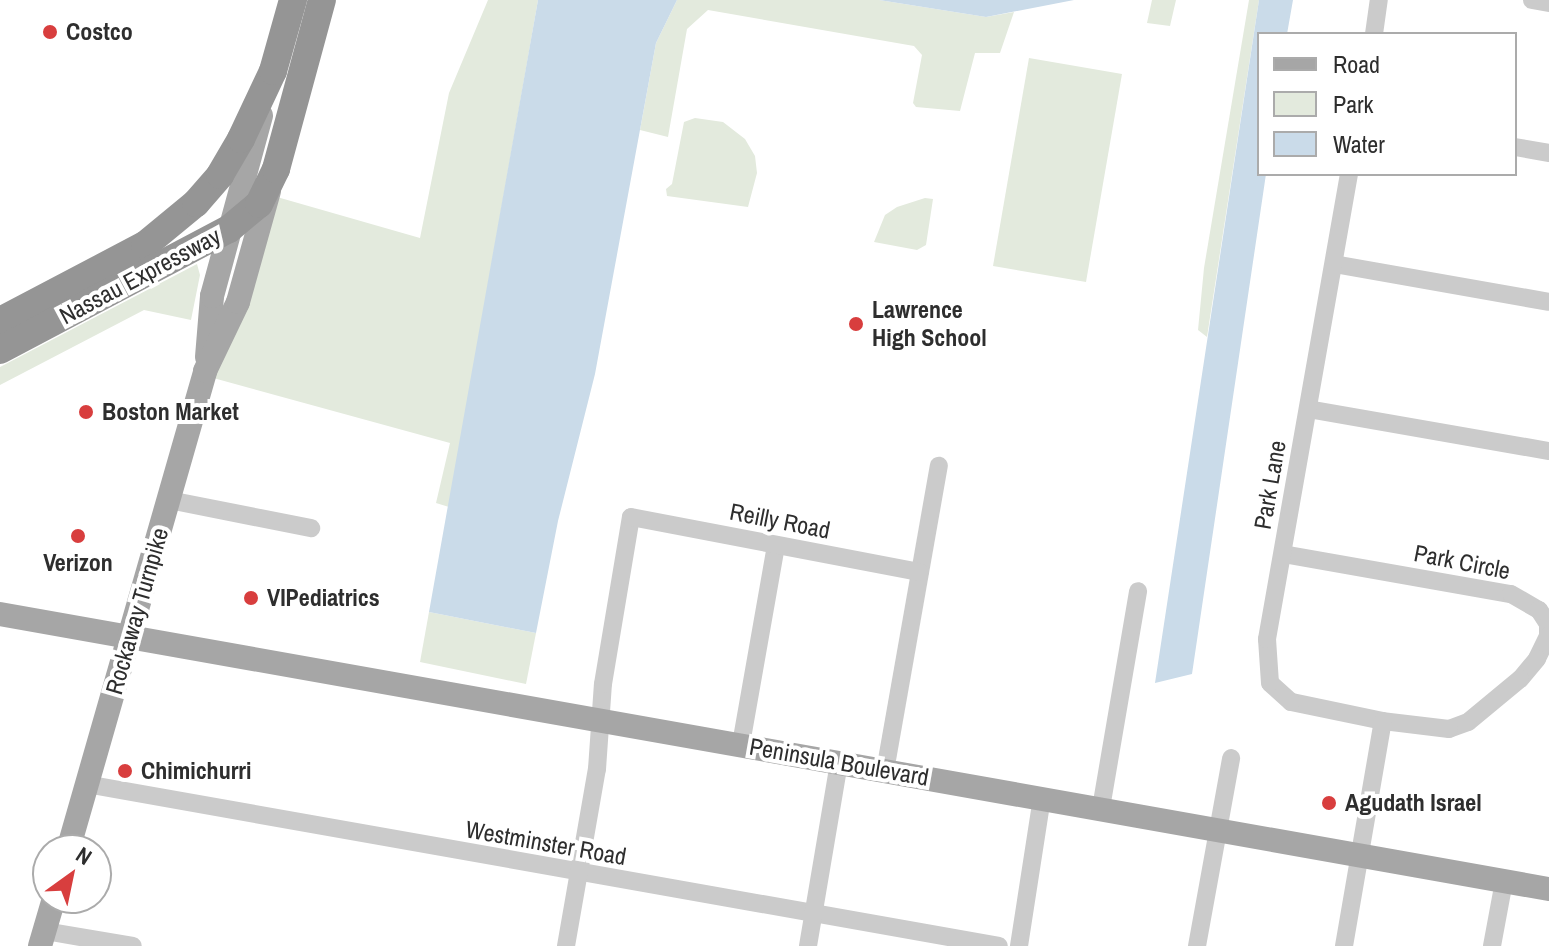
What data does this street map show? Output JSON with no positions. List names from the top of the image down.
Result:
{
  "streets": {
    "highway": ["Nassau Expressway", "Rockaway Turnpike"],
    "main road": ["Peninsula Boulevard"],
    "street": [
      "Park Lane",
      "Reilly Road",
      "Park Circle",
      "Westminster Road"
    ]
  },
  "crossings": [
    ["Nassau Expressway", "Rockaway Turnpike"],
    ["Park Lane", "Park Circle"],
    ["Reilly Road", "Peninsula Boulevard"],
    ["Rockaway Turnpike", "Peninsula Boulevard"],
    ["Rockaway Turnpike", "Westminster Road"]
  ],
  "places": [
    "Costco",
    "Lawrence High School",
    "Boston Market",
    "Verizon",
    "VIPediatrics",
    "Chimichurri",
    "Agudath Israel"
  ],
  "legend": ["Road", "Park", "Water"],
  "north": "top right"
}
